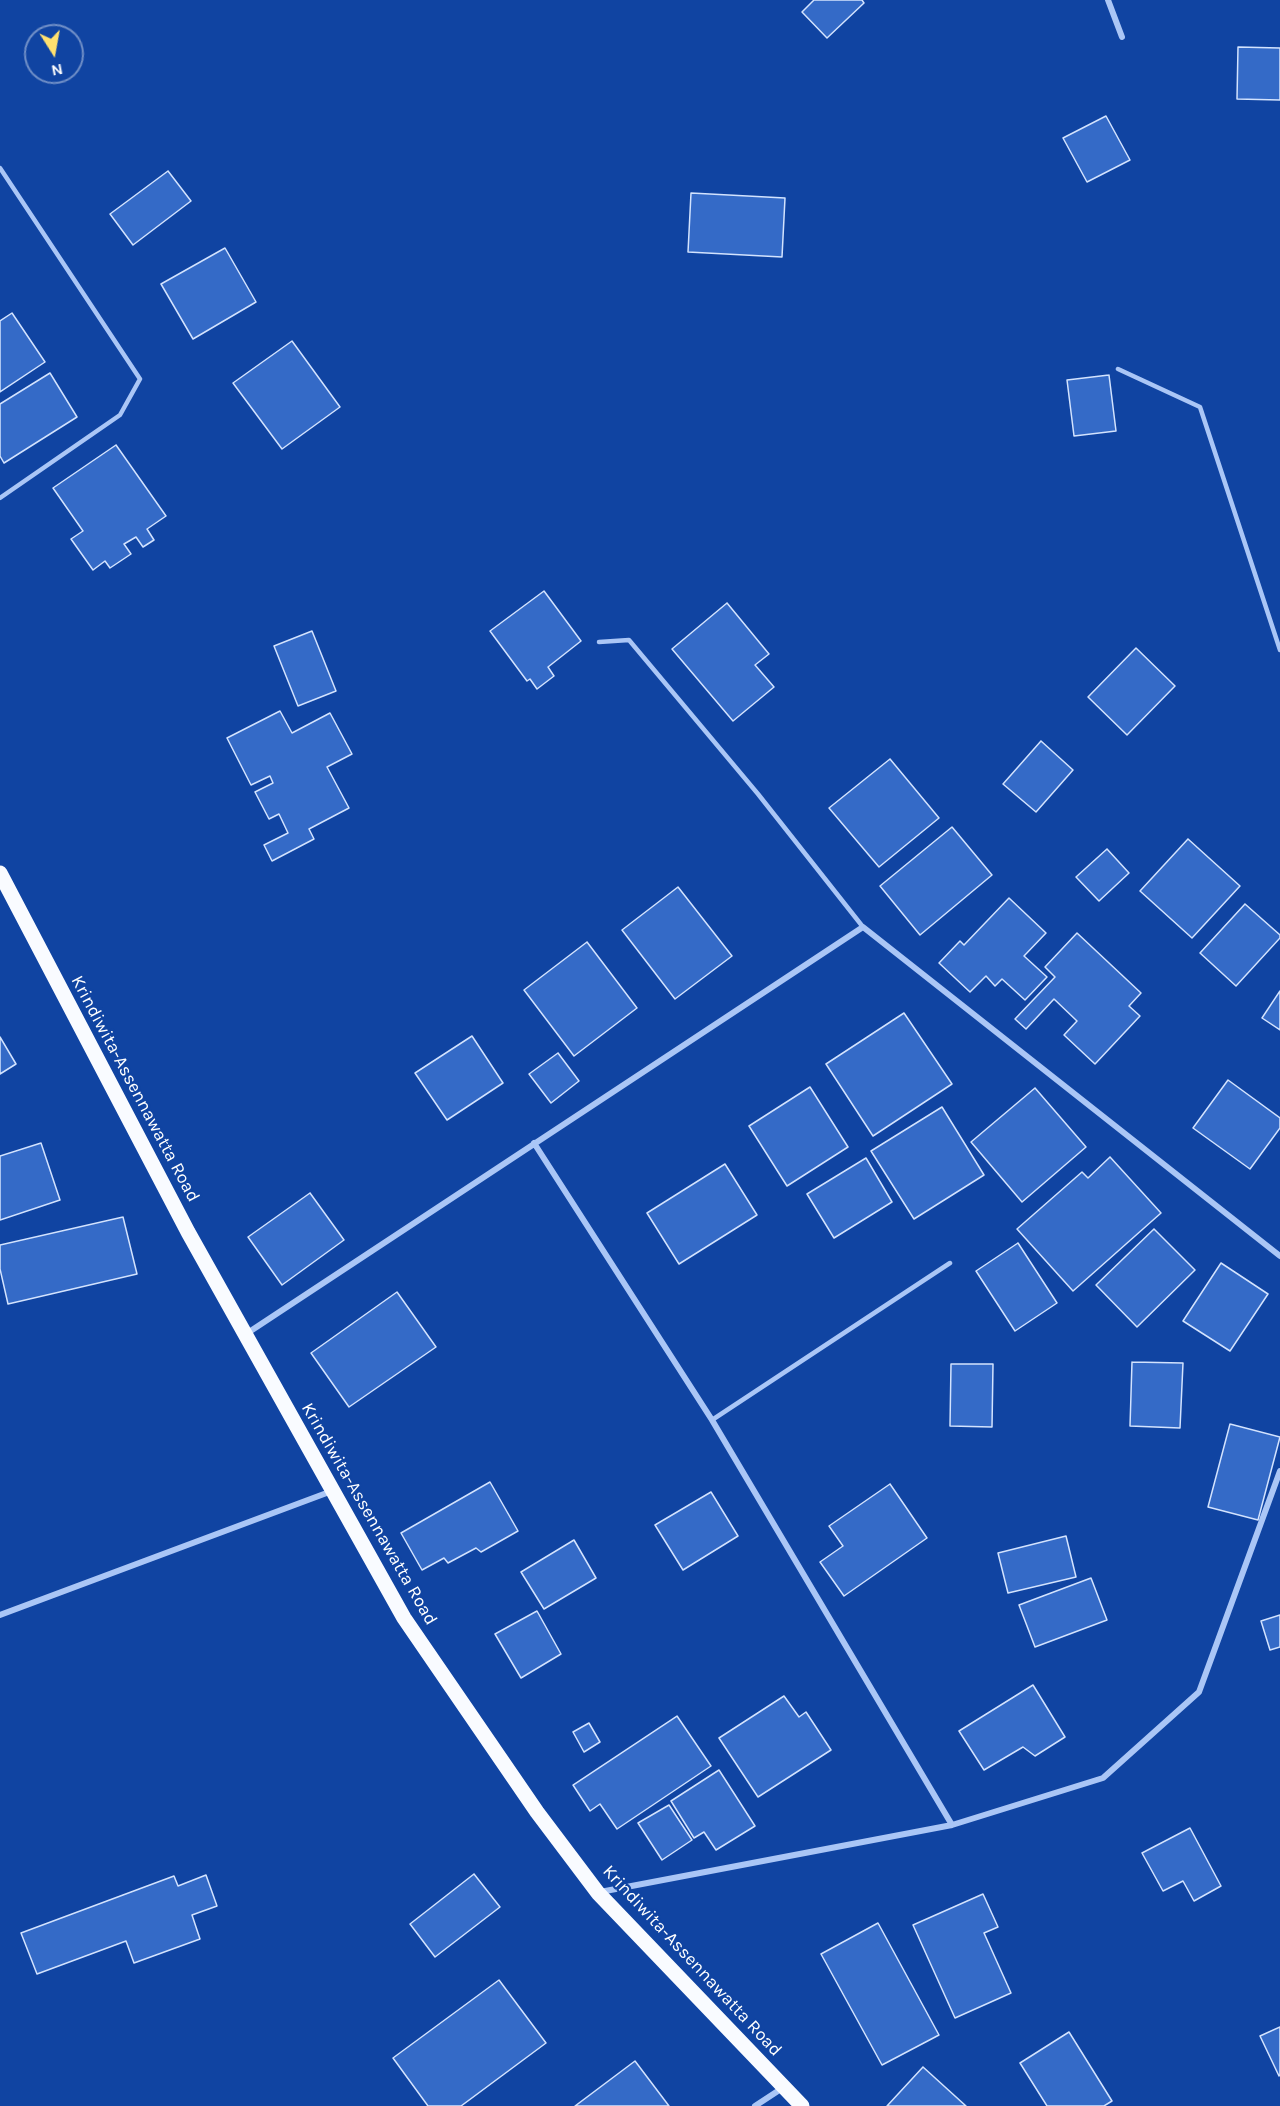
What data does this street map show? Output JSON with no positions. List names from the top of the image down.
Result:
{
  "streets": {
    "main road": ["Krindiwita-Assennawatta Road"]
  },
  "north": "bottom"
}
